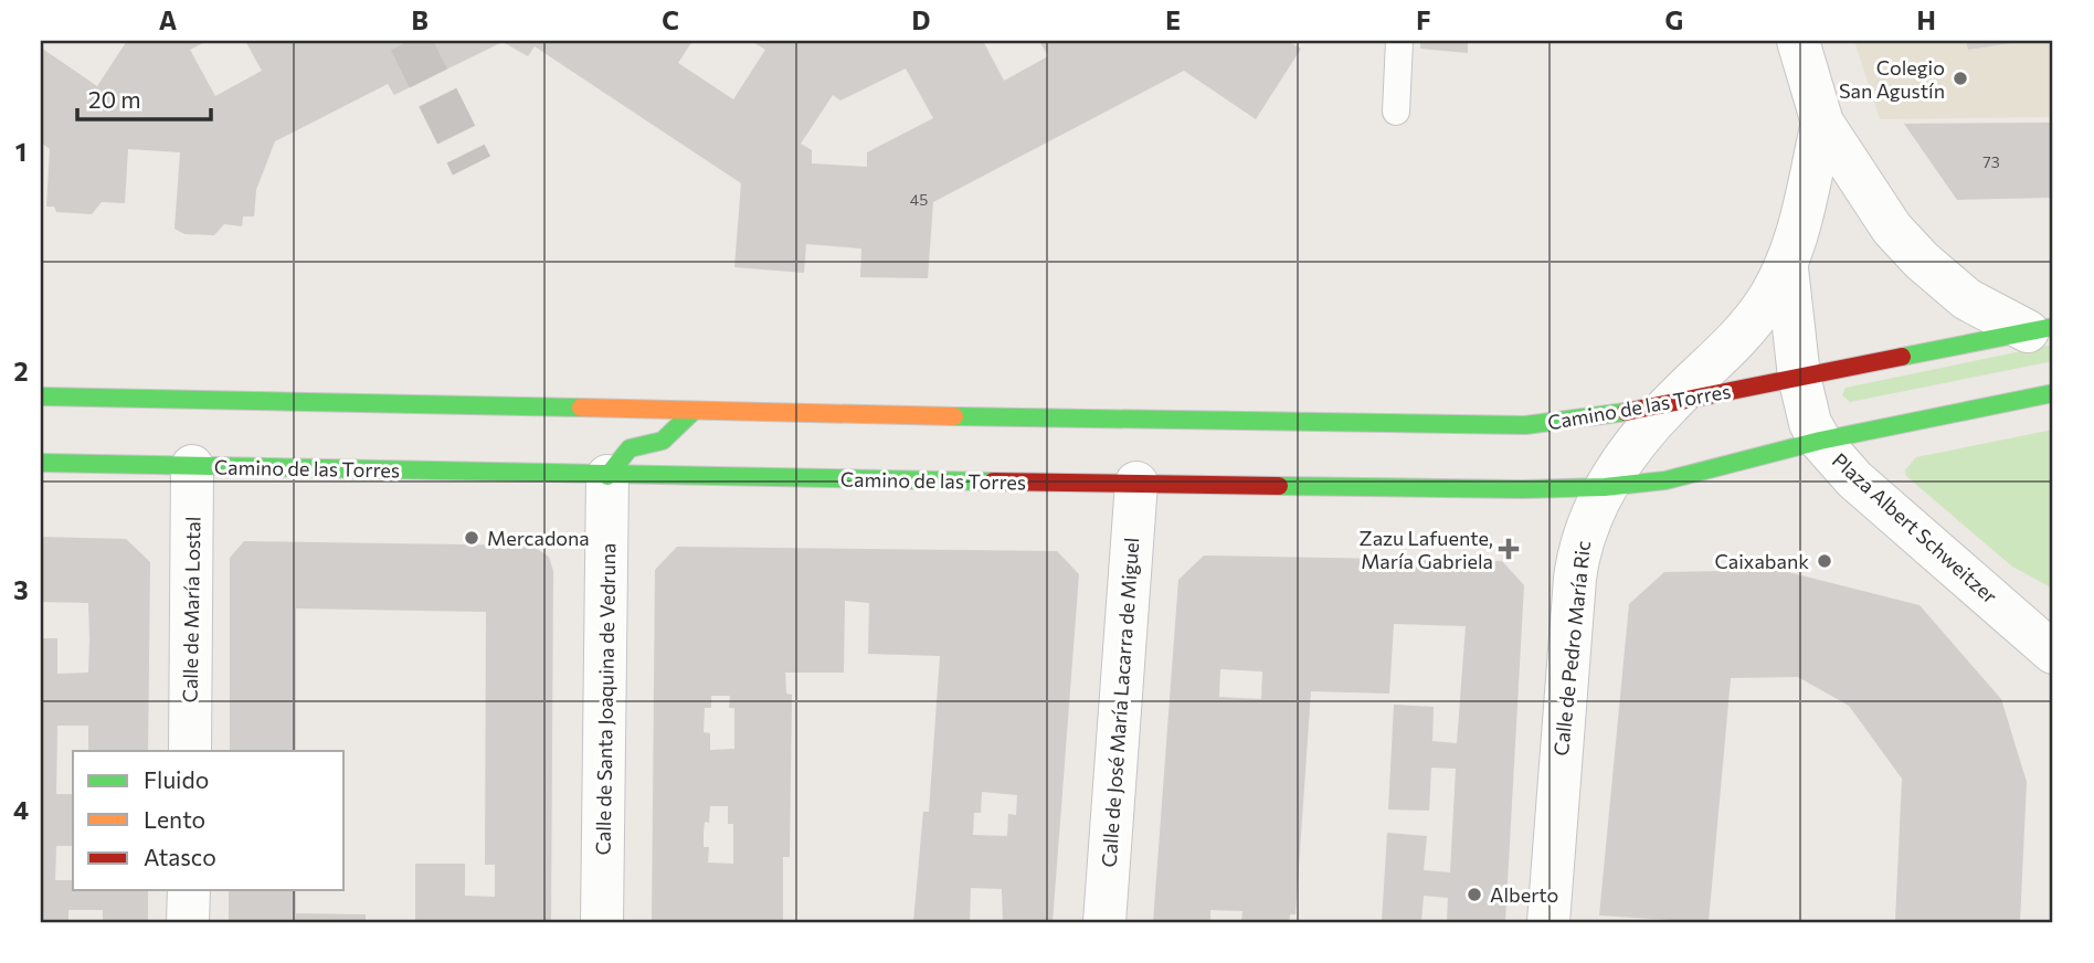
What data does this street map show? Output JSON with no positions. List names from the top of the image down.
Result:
{
  "streets": {
    "main road": ["Camino de las Torres"],
    "street": [
      "Plaza Albert Schweitzer",
      "Calle de María Lostal",
      "Calle de Pedro María Ric",
      "Calle de Santa Joaquina de Vedruna",
      "Calle de José María Lacarra de Miguel"
    ]
  },
  "crossings": [
    ["Camino de las Torres", "Plaza Albert Schweitzer"],
    ["Camino de las Torres", "Calle de María Lostal"],
    ["Camino de las Torres", "Calle de Pedro María Ric"],
    ["Camino de las Torres", "Calle de Santa Joaquina de Vedruna"],
    ["Camino de las Torres", "Calle de José María Lacarra de Miguel"]
  ],
  "places": {
    "other": [
      "Colegio San Agustín",
      "Mercadona",
      "Caixabank",
      "Alberto"
    ],
    "health": ["Zazu Lafuente, María Gabriela"]
  },
  "house_numbers": ["73", "45"],
  "legend": ["Fluido", "Lento", "Atasco"],
  "scale_bar": "20 m",
  "grid": {
    "columns": [
      "A",
      "B",
      "C",
      "D",
      "E",
      "F",
      "G",
      "H"
    ],
    "rows": [
      "1",
      "2",
      "3",
      "4"
    ]
  }
}
